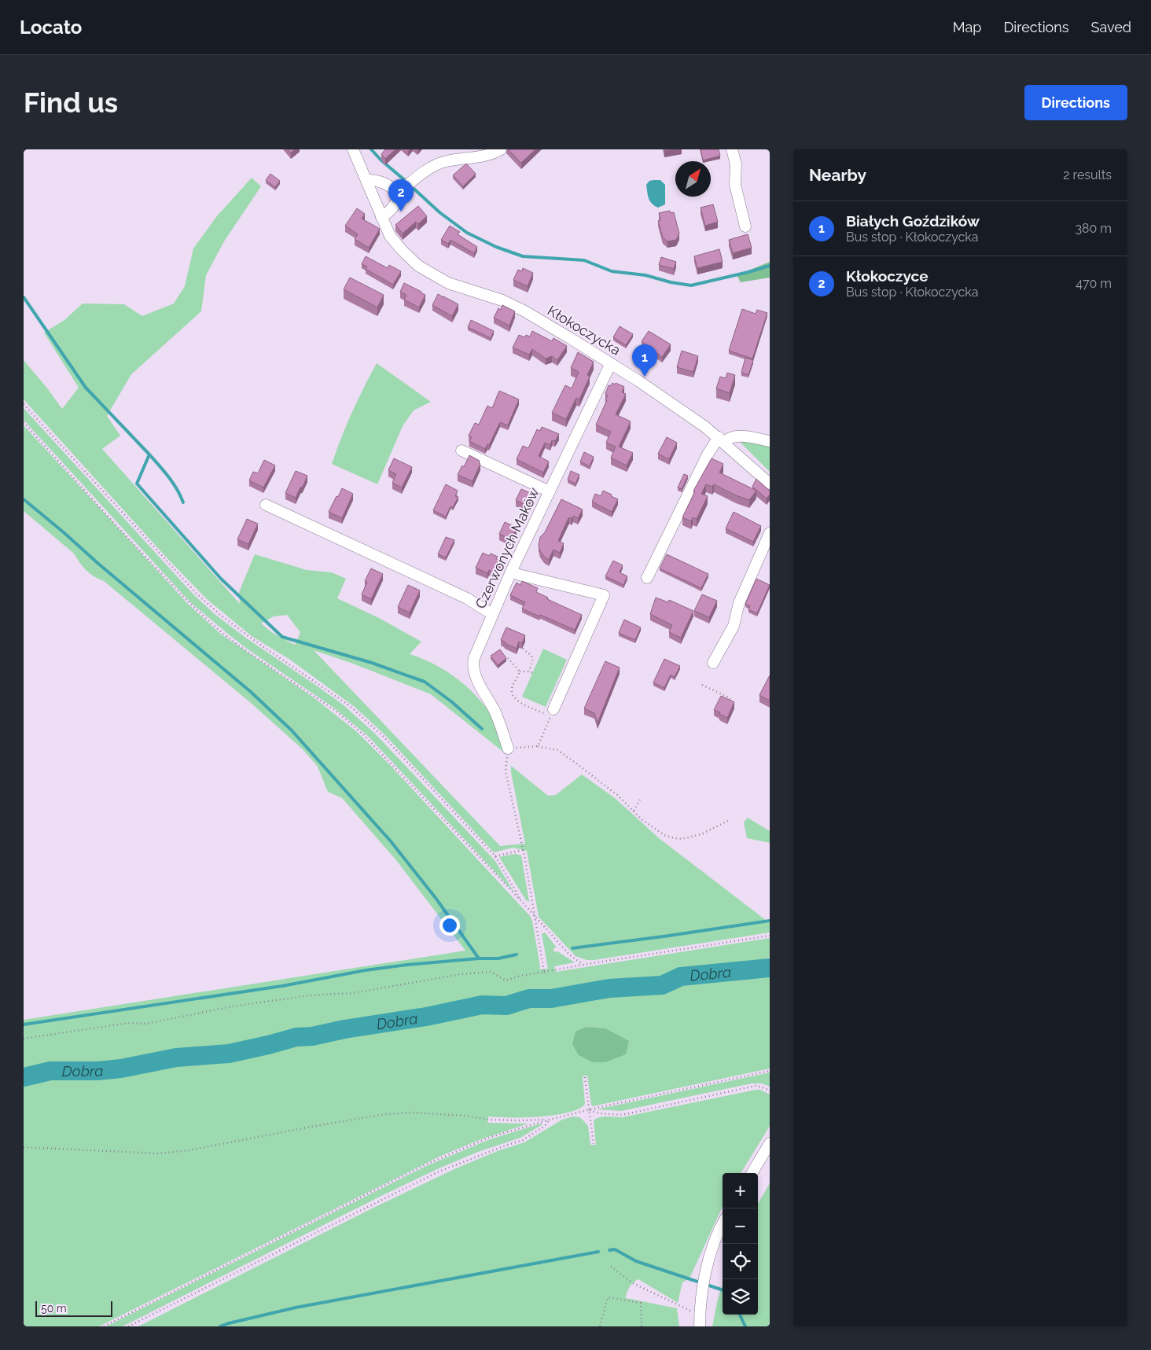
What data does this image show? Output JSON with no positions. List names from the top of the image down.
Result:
{
  "streets": {
    "street": ["Kłokoczycka", "Czerwonych Maków"]
  },
  "crossings": [
    ["Kłokoczycka", "Czerwonych Maków"]
  ],
  "water": ["Dobra"],
  "scale_bar": "50 m",
  "north": "top right",
  "page": {
    "header": "Locato",
    "nav": ["Map", "Directions", "Saved"],
    "buttons": "Directions",
    "title": "Find us",
    "heading": ["Nearby", "2 results"],
    "pins": ["2", "1"],
    "list": [
      {
        "mark": "1",
        "name": "Białych Goździków",
        "note": "Bus stop · Kłokoczycka",
        "value": "380 m"
      },
      {
        "mark": "2",
        "name": "Kłokoczyce",
        "note": "Bus stop · Kłokoczycka",
        "value": "470 m"
      }
    ],
    "map_buttons": ["+", "−"],
    "scale": "50 m"
  }
}
